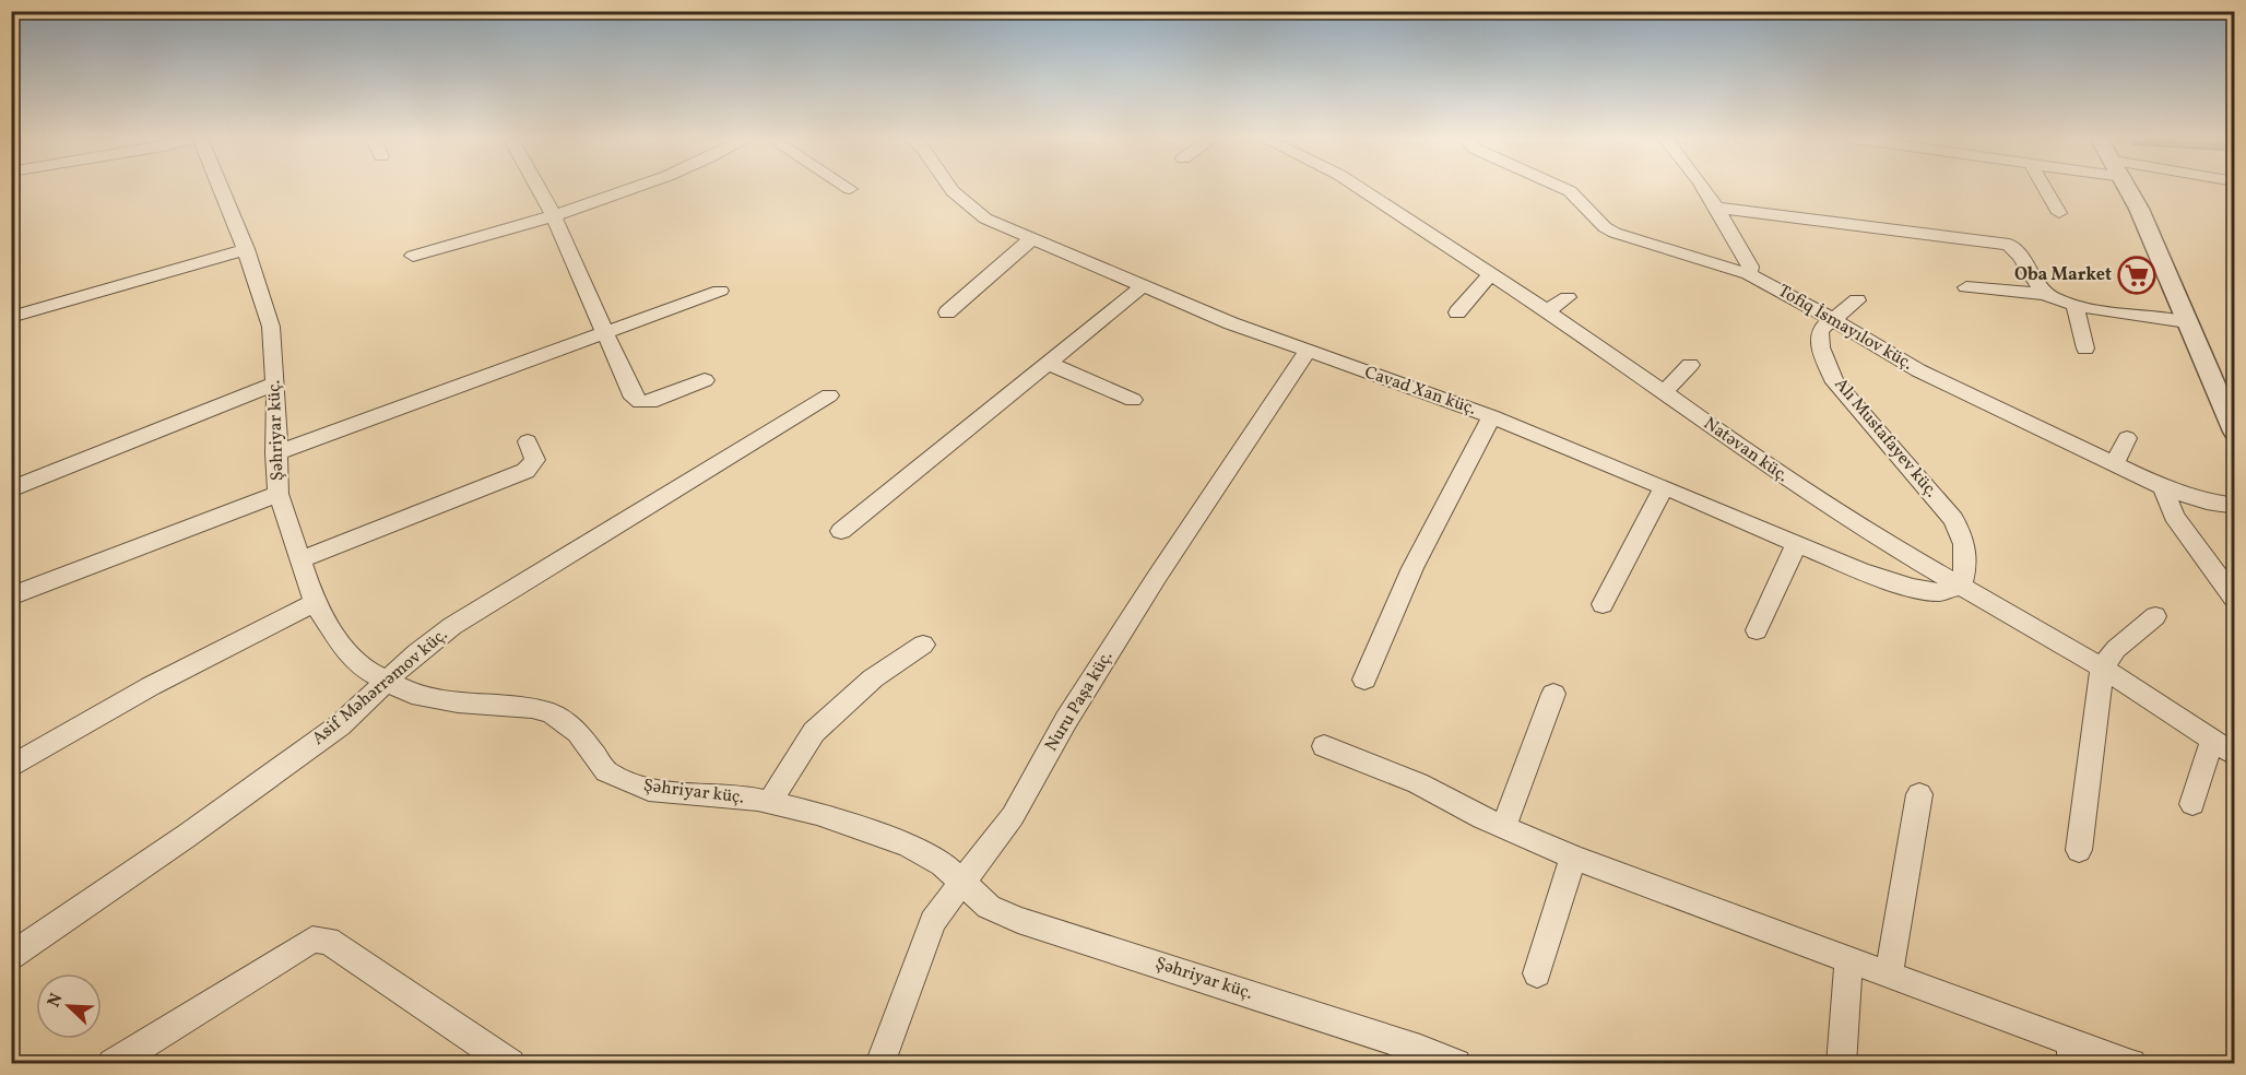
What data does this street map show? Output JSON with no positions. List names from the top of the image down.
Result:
{
  "streets": {
    "street": [
      "Tofiq İsmayılov küç.",
      "Cavad Xan küç.",
      "Şəhriyar küç.",
      "Alı Mustafayev küç.",
      "Natəvan küç.",
      "Asif Məhərrəmov küç.",
      "Nuru Paşa küç."
    ]
  },
  "crossings": [
    ["Tofiq İsmayılov küç.", "Alı Mustafayev küç."],
    ["Cavad Xan küç.", "Alı Mustafayev küç."],
    ["Cavad Xan küç.", "Natəvan küç."],
    ["Cavad Xan küç.", "Nuru Paşa küç."],
    ["Şəhriyar küç.", "Asif Məhərrəmov küç."],
    ["Şəhriyar küç.", "Nuru Paşa küç."],
    ["Alı Mustafayev küç.", "Natəvan küç."]
  ],
  "places": {
    "supermarket": ["Oba Market"]
  },
  "north": "top left"
}
